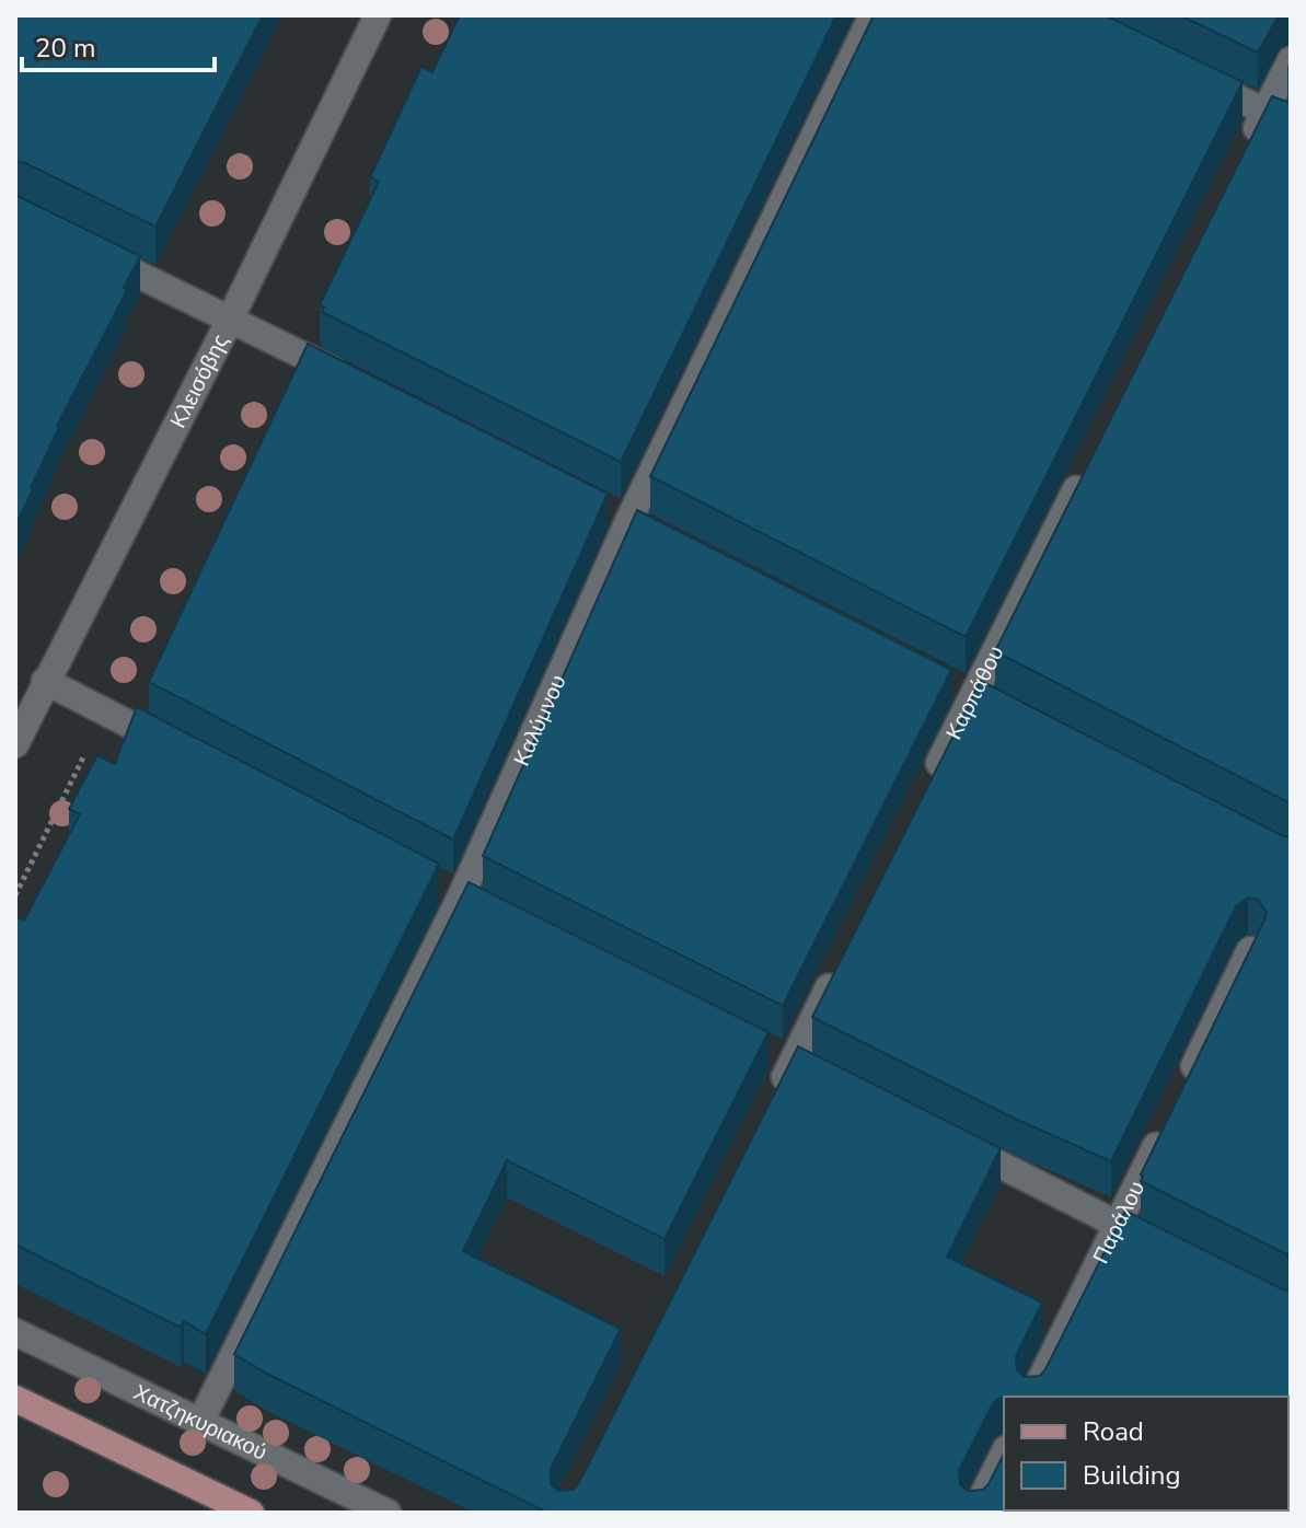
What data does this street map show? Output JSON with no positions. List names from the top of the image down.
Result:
{
  "streets": {
    "street": [
      "Κλεισόβης",
      "Καρπάθου",
      "Καλύμνου",
      "Παράλου",
      "Χατζηκυριακού"
    ]
  },
  "crossings": [
    ["Καλύμνου", "Χατζηκυριακού"]
  ],
  "legend": ["Road", "Building"],
  "scale_bar": "20 m"
}
